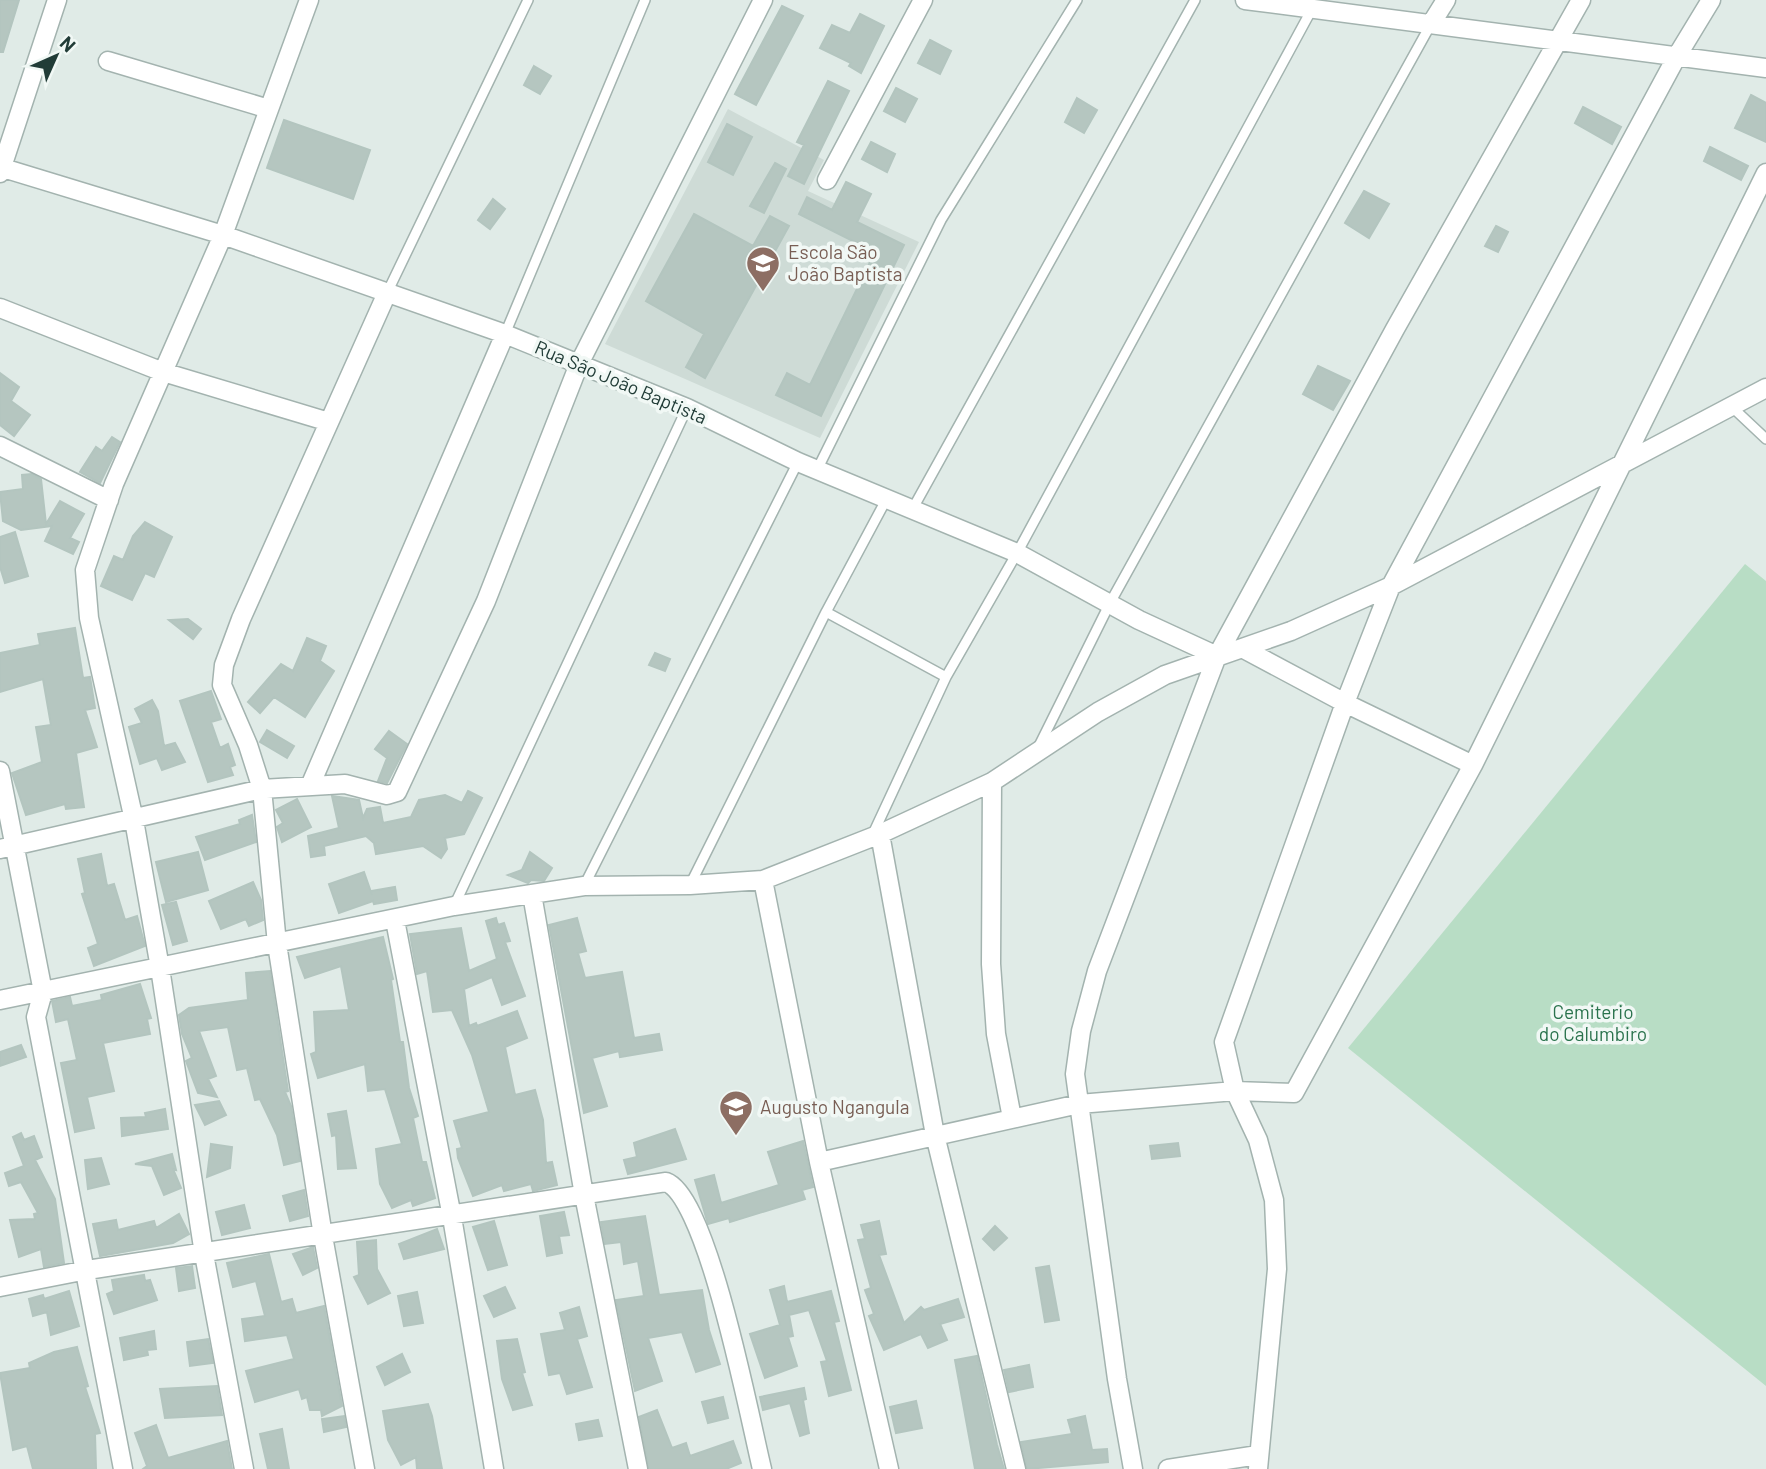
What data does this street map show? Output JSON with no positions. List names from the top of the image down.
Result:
{
  "streets": {
    "street": ["Rua São João Baptista"]
  },
  "parks": ["Cemiterio do Calumbiro"],
  "places": {
    "school or university": ["Escola São João Baptista", "Augusto Ngangula"]
  },
  "north": "top right"
}
